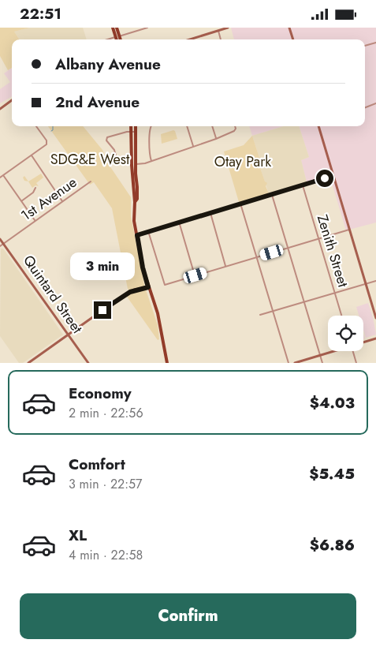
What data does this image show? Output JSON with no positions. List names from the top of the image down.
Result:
{
  "streets": {
    "street": ["1st Avenue", "Zenith Street", "Quintard Street"]
  },
  "crossings": [
    ["1st Avenue", "Quintard Street"]
  ],
  "parks": ["SDG&E West", "Otay Park"],
  "page": {
    "status": "22:51",
    "banner": ["Albany Avenue", "2nd Avenue"],
    "bubble": "3 min",
    "list": [
      {
        "name": "Economy",
        "note": "2 min · 22:56",
        "value": "$4.03"
      },
      {
        "name": "Comfort",
        "note": "3 min · 22:57",
        "value": "$5.45"
      },
      {
        "name": "XL",
        "note": "4 min · 22:58",
        "value": "$6.86"
      }
    ],
    "buttons": "Confirm"
  }
}
